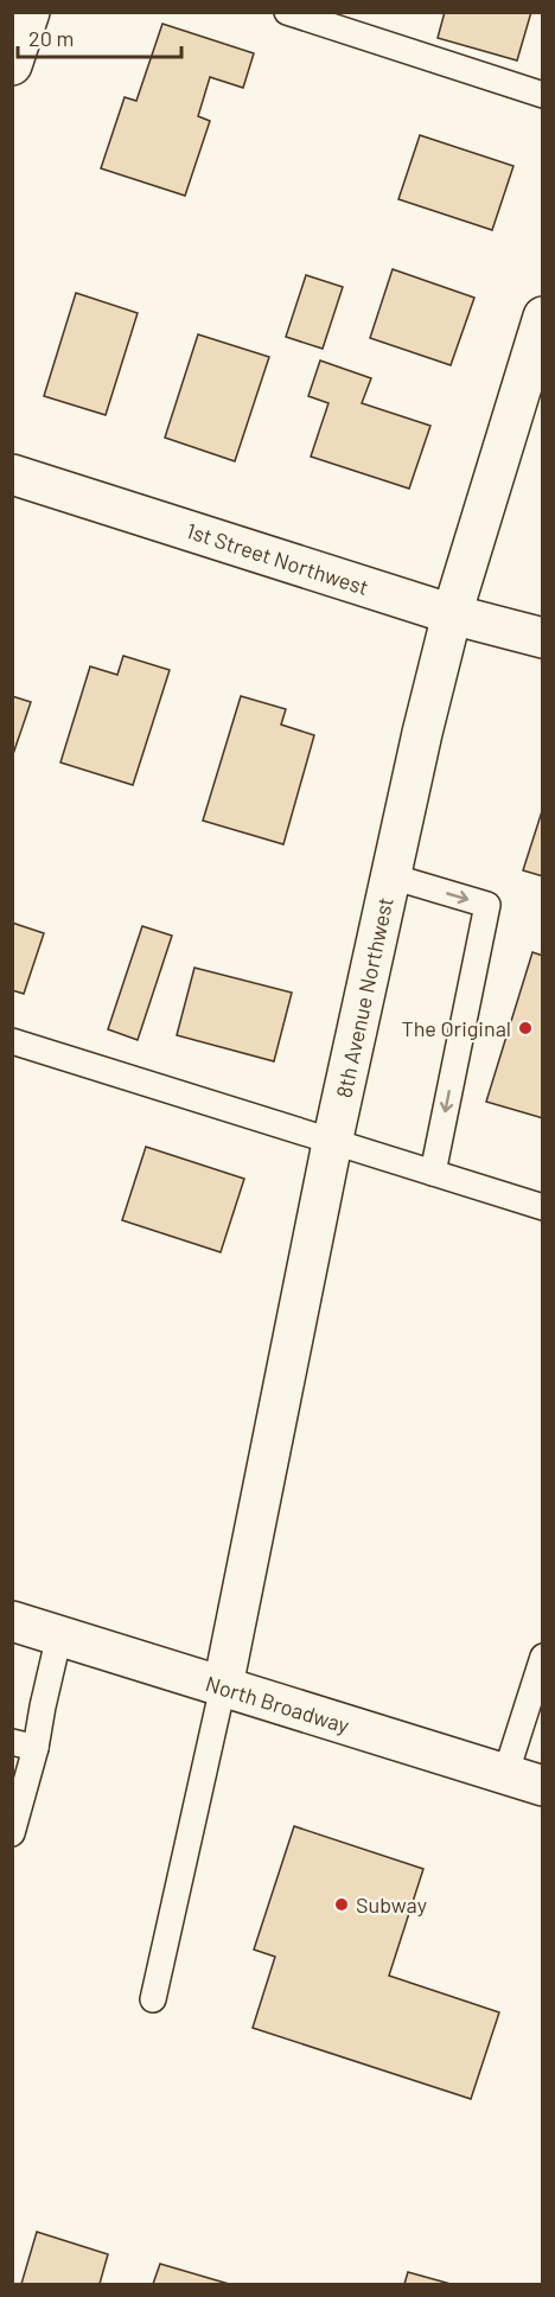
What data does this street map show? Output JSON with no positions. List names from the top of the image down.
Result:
{
  "streets": {
    "street": ["1st Street Northwest", "8th Avenue Northwest", "North Broadway"]
  },
  "crossings": [
    ["1st Street Northwest", "8th Avenue Northwest"],
    ["8th Avenue Northwest", "North Broadway"]
  ],
  "places": ["The Original", "Subway"],
  "scale_bar": "20 m"
}
